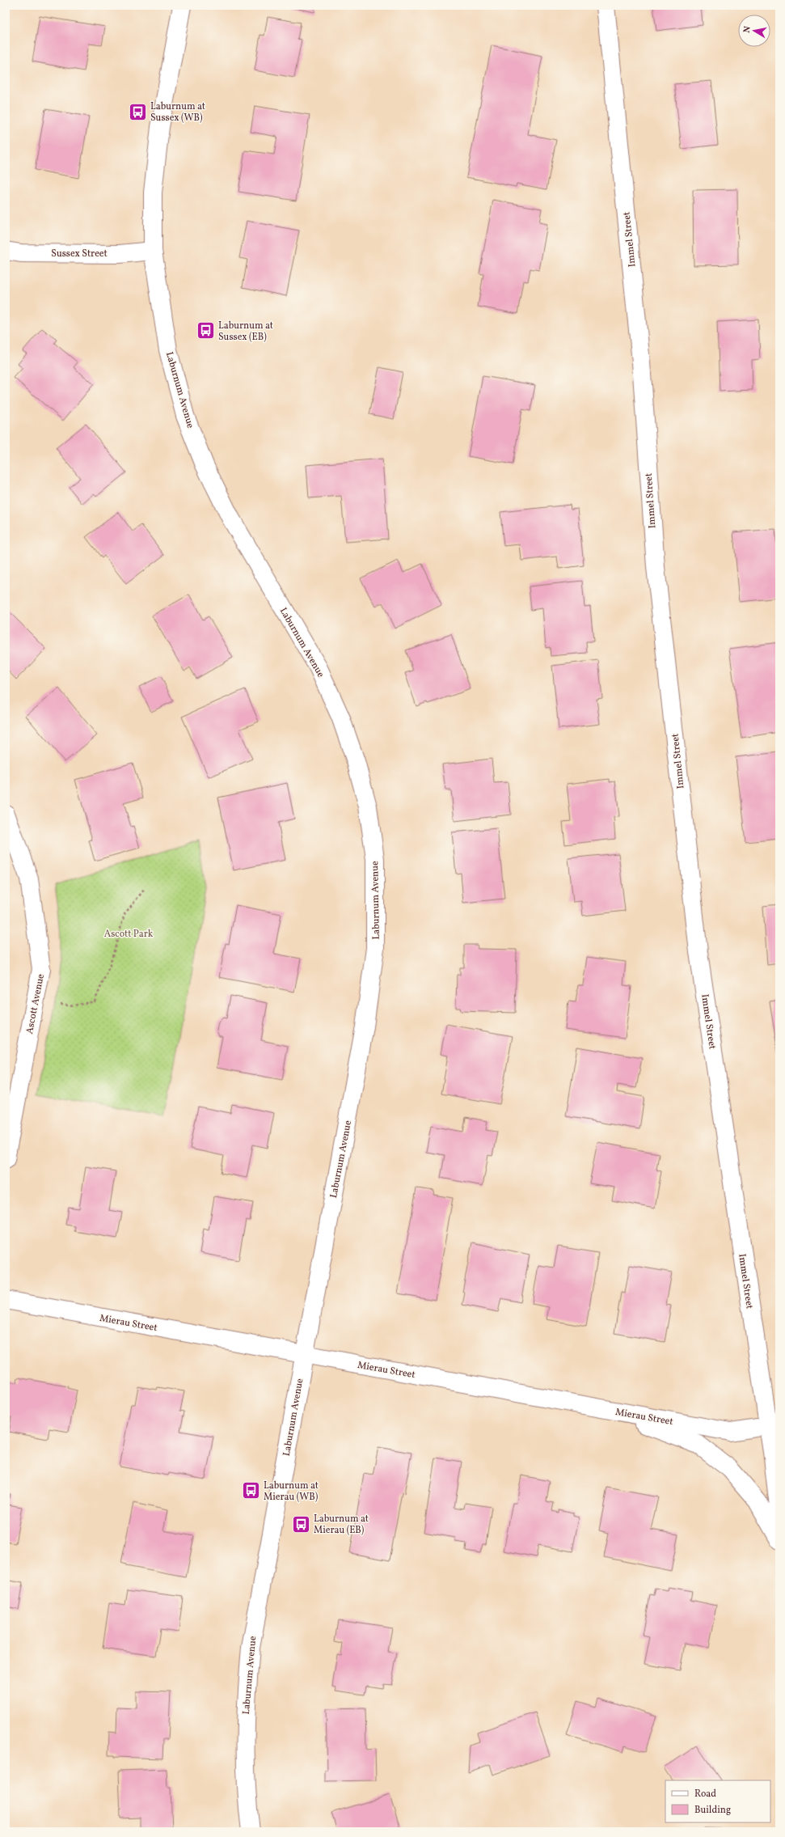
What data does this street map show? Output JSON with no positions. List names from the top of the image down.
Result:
{
  "streets": {
    "street": [
      "Immel Street",
      "Sussex Street",
      "Laburnum Avenue",
      "Ascott Avenue",
      "Mierau Street"
    ]
  },
  "crossings": [
    ["Immel Street", "Mierau Street"],
    ["Sussex Street", "Laburnum Avenue"],
    ["Laburnum Avenue", "Mierau Street"]
  ],
  "parks": ["Ascott Park"],
  "places": {
    "bus stop": [
      "Laburnum at Sussex (WB)",
      "Laburnum at Sussex (EB)",
      "Laburnum at Mierau (WB)",
      "Laburnum at Mierau (EB)"
    ]
  },
  "legend": ["Road", "Building"],
  "north": "left"
}
